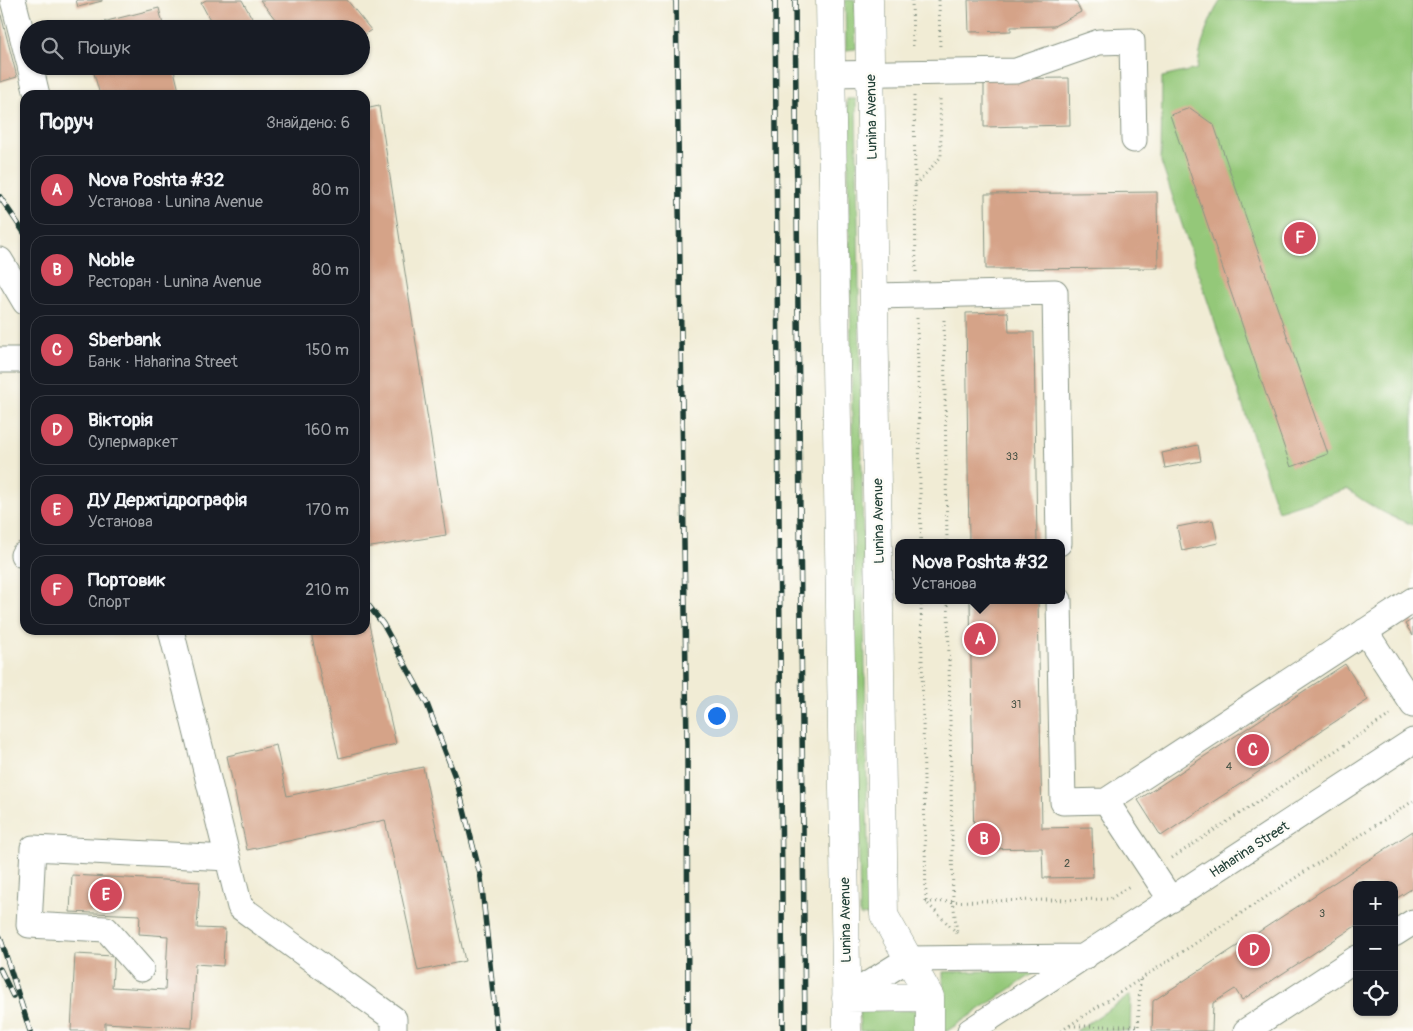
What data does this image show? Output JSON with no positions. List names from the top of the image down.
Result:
{
  "streets": {
    "main road": ["Lunina Avenue"],
    "street": ["Haharina Street"]
  },
  "house_numbers": [
    "33",
    "31",
    "4",
    "2",
    "3"
  ],
  "page": {
    "search": "Пошук",
    "heading": ["Поруч", "Знайдено: 6"],
    "list": [
      {
        "mark": "A",
        "name": "Nova Poshta #32",
        "note": "Установа · Lunina Avenue",
        "value": "80 m"
      },
      {
        "mark": "B",
        "name": "Noble",
        "note": "Ресторан · Lunina Avenue",
        "value": "80 m"
      },
      {
        "mark": "C",
        "name": "Sberbank",
        "note": "Банк · Haharina Street",
        "value": "150 m"
      },
      {
        "mark": "D",
        "name": "Вікторія",
        "note": "Супермаркет",
        "value": "160 m"
      },
      {
        "mark": "E",
        "name": "ДУ Держгідрографія",
        "note": "Установа",
        "value": "170 m"
      },
      {
        "mark": "F",
        "name": "Портовик",
        "note": "Спорт",
        "value": "210 m"
      }
    ],
    "pins": [
      "F",
      "A",
      "C",
      "B",
      "E",
      "D"
    ],
    "popup": ["Nova Poshta #32", "Установа"],
    "map_buttons": ["+", "−"]
  }
}
